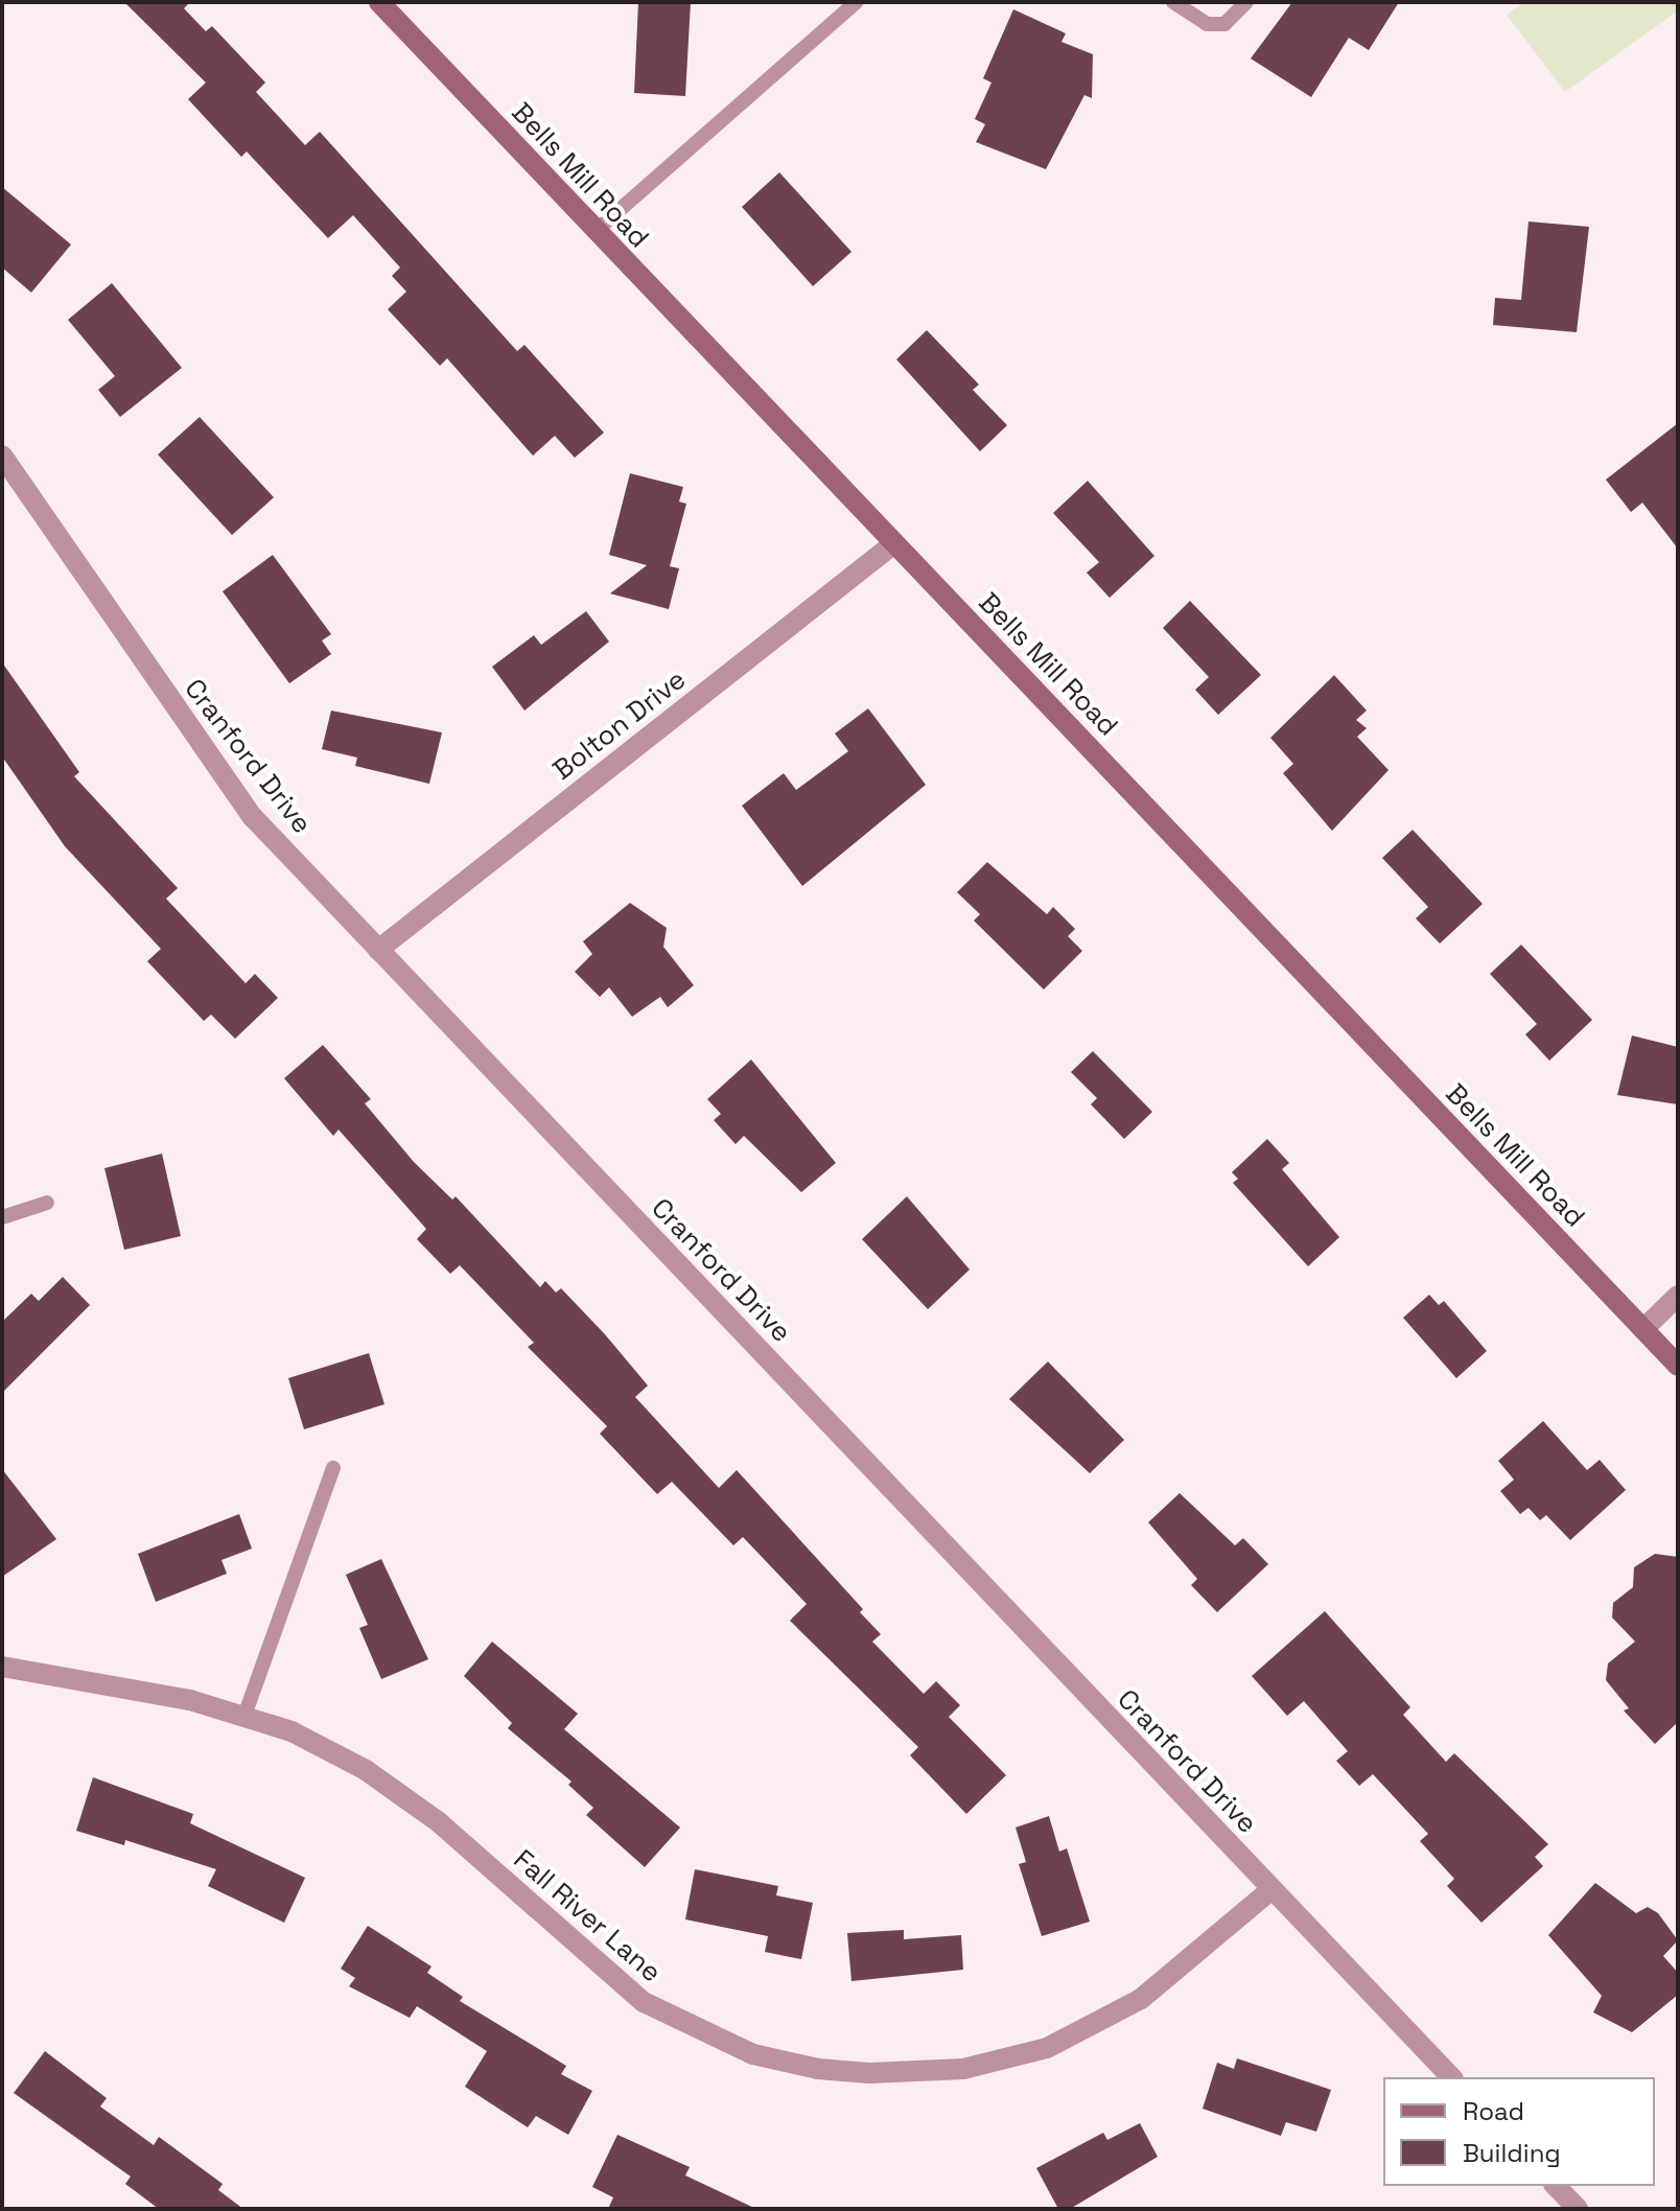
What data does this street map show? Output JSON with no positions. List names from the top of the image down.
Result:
{
  "streets": {
    "street": [
      "Bells Mill Road",
      "Bolton Drive",
      "Cranford Drive",
      "Fall River Lane"
    ]
  },
  "crossings": [
    ["Bells Mill Road", "Bolton Drive"],
    ["Bolton Drive", "Cranford Drive"],
    ["Cranford Drive", "Fall River Lane"]
  ],
  "legend": ["Road", "Building"]
}
